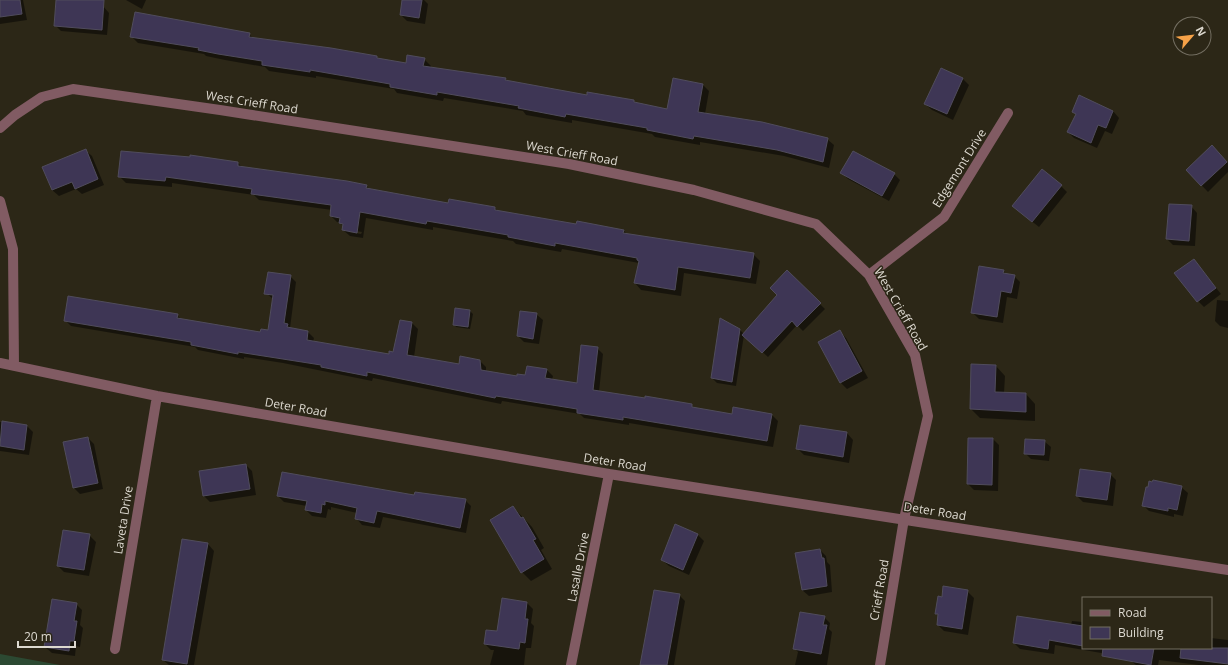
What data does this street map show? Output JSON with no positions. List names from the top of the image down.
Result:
{
  "streets": {
    "street": [
      "West Crieff Road",
      "Edgemont Drive",
      "Deter Road",
      "Laveta Drive",
      "Lasalle Drive",
      "Crieff Road"
    ]
  },
  "crossings": [
    ["West Crieff Road", "Edgemont Drive"],
    ["West Crieff Road", "Deter Road"],
    ["West Crieff Road", "Crieff Road"],
    ["Deter Road", "Laveta Drive"],
    ["Deter Road", "Lasalle Drive"],
    ["Deter Road", "Crieff Road"]
  ],
  "legend": ["Road", "Building"],
  "scale_bar": "20 m",
  "north": "top right"
}
